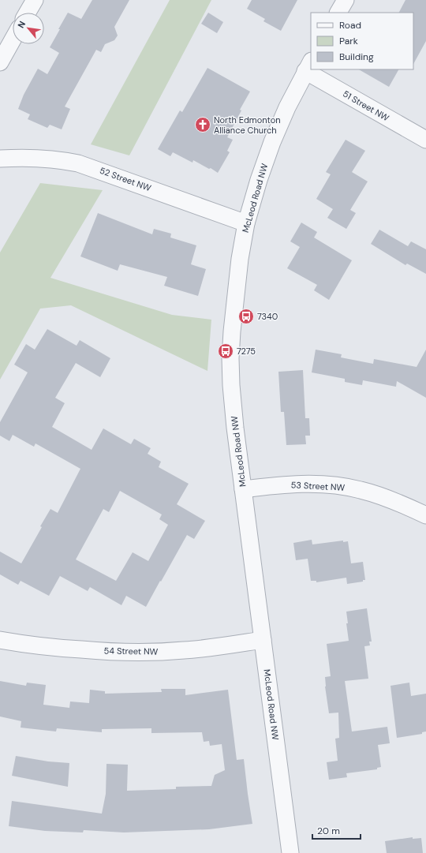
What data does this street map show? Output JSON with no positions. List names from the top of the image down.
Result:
{
  "streets": {
    "street": [
      "51 Street NW",
      "52 Street NW",
      "McLeod Road NW",
      "53 Street NW",
      "54 Street NW"
    ]
  },
  "crossings": [
    ["52 Street NW", "McLeod Road NW"],
    ["McLeod Road NW", "53 Street NW"],
    ["McLeod Road NW", "54 Street NW"]
  ],
  "places": {
    "church": ["North Edmonton Alliance Church"],
    "bus stop": ["7340", "7275"]
  },
  "legend": ["Road", "Park", "Building"],
  "scale_bar": "20 m",
  "north": "top left"
}
